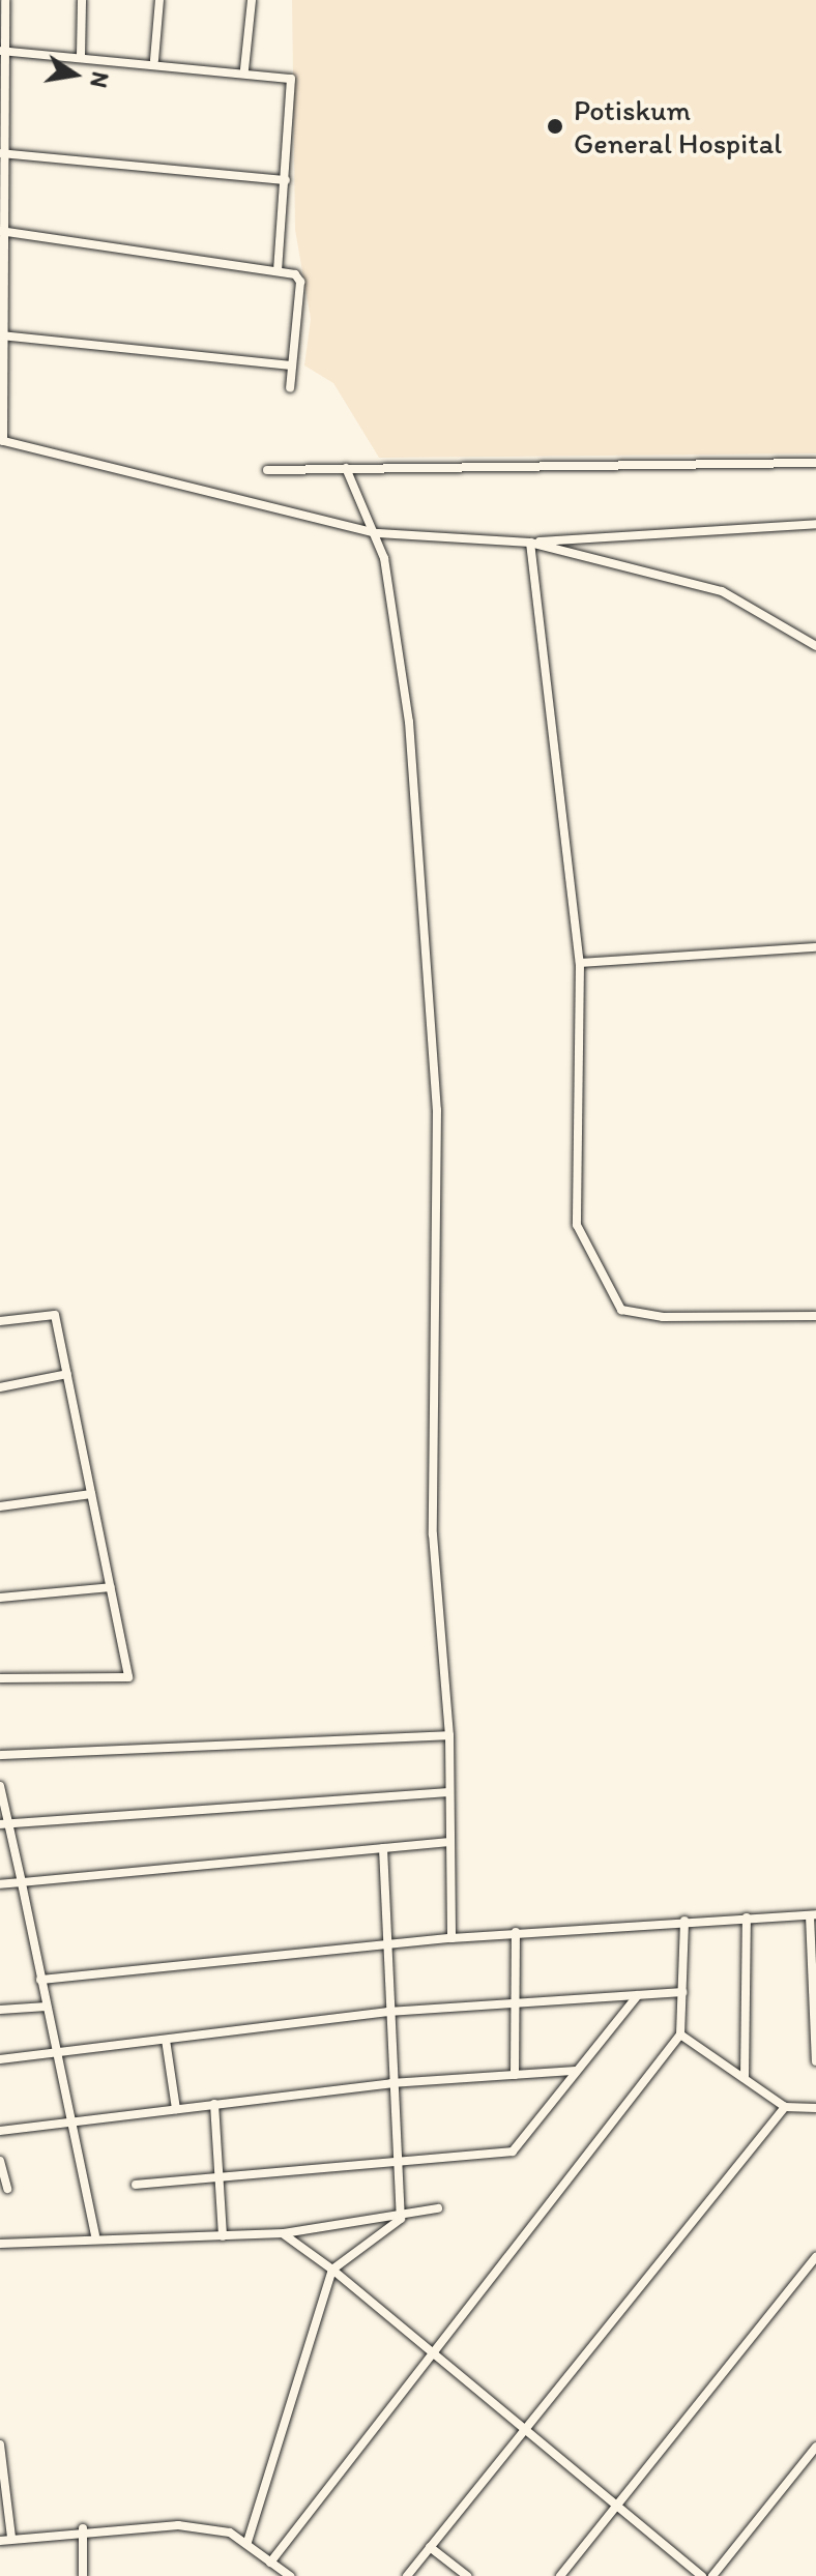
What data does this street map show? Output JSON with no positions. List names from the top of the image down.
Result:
{
  "places": ["Potiskum General Hospital"],
  "north": "right"
}
